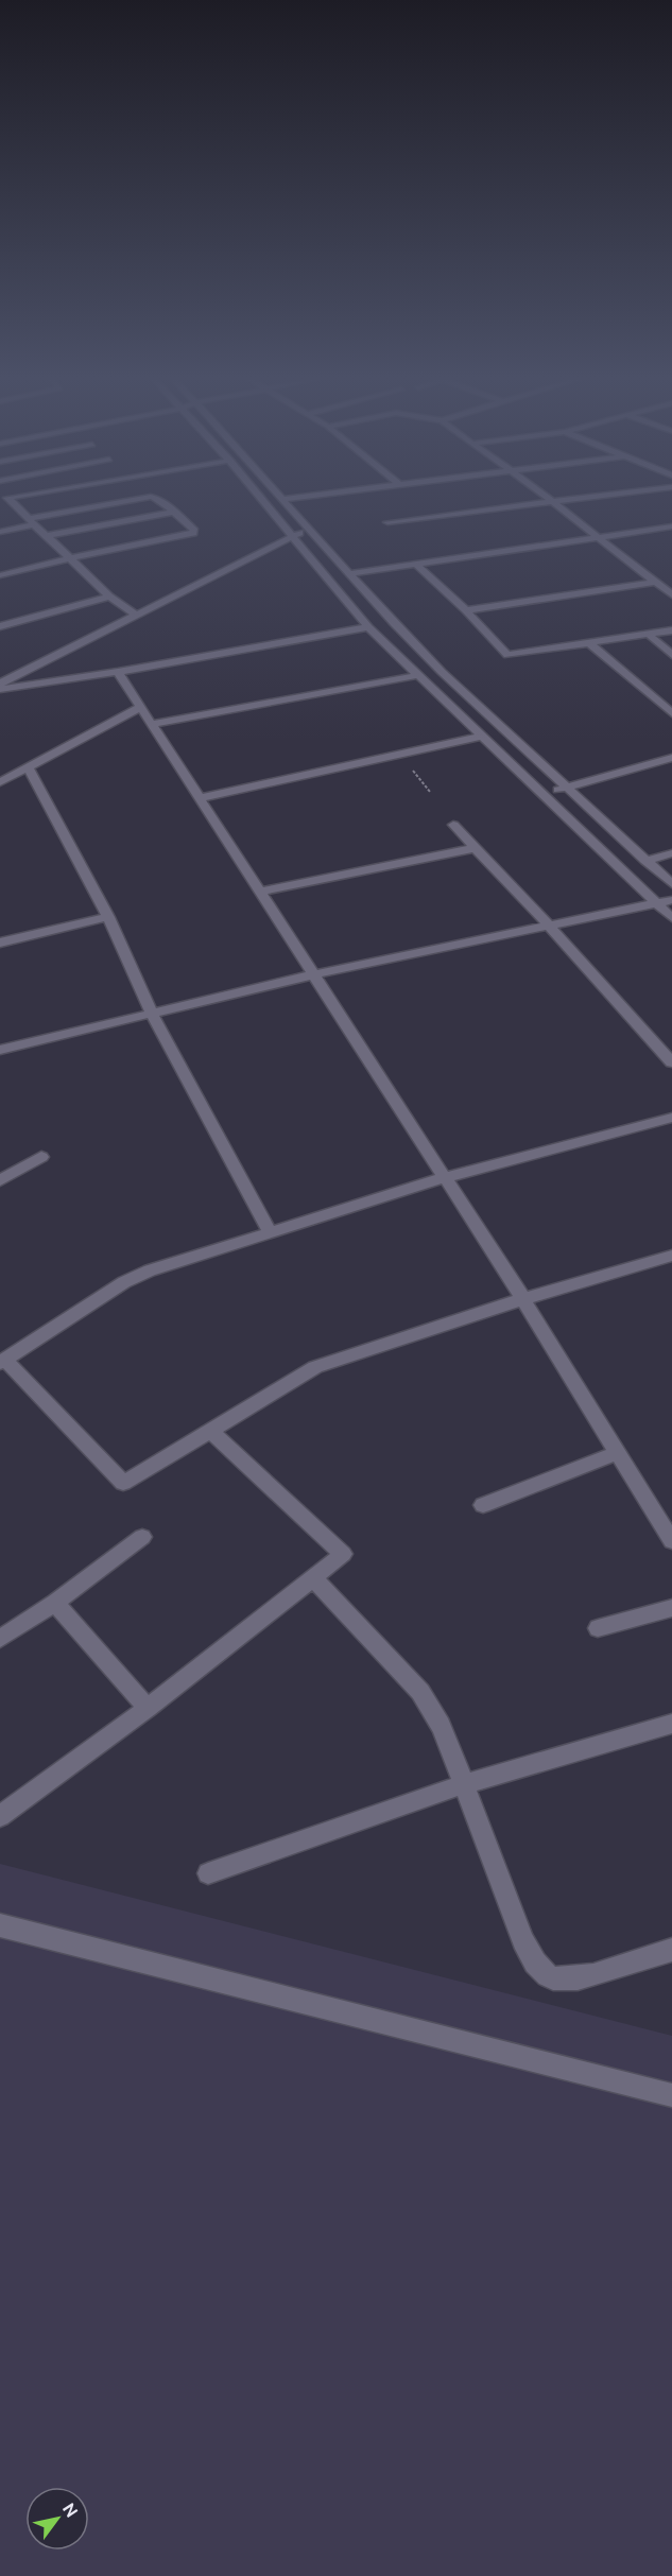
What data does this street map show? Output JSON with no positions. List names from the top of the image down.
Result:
{
  "north": "top right"
}
